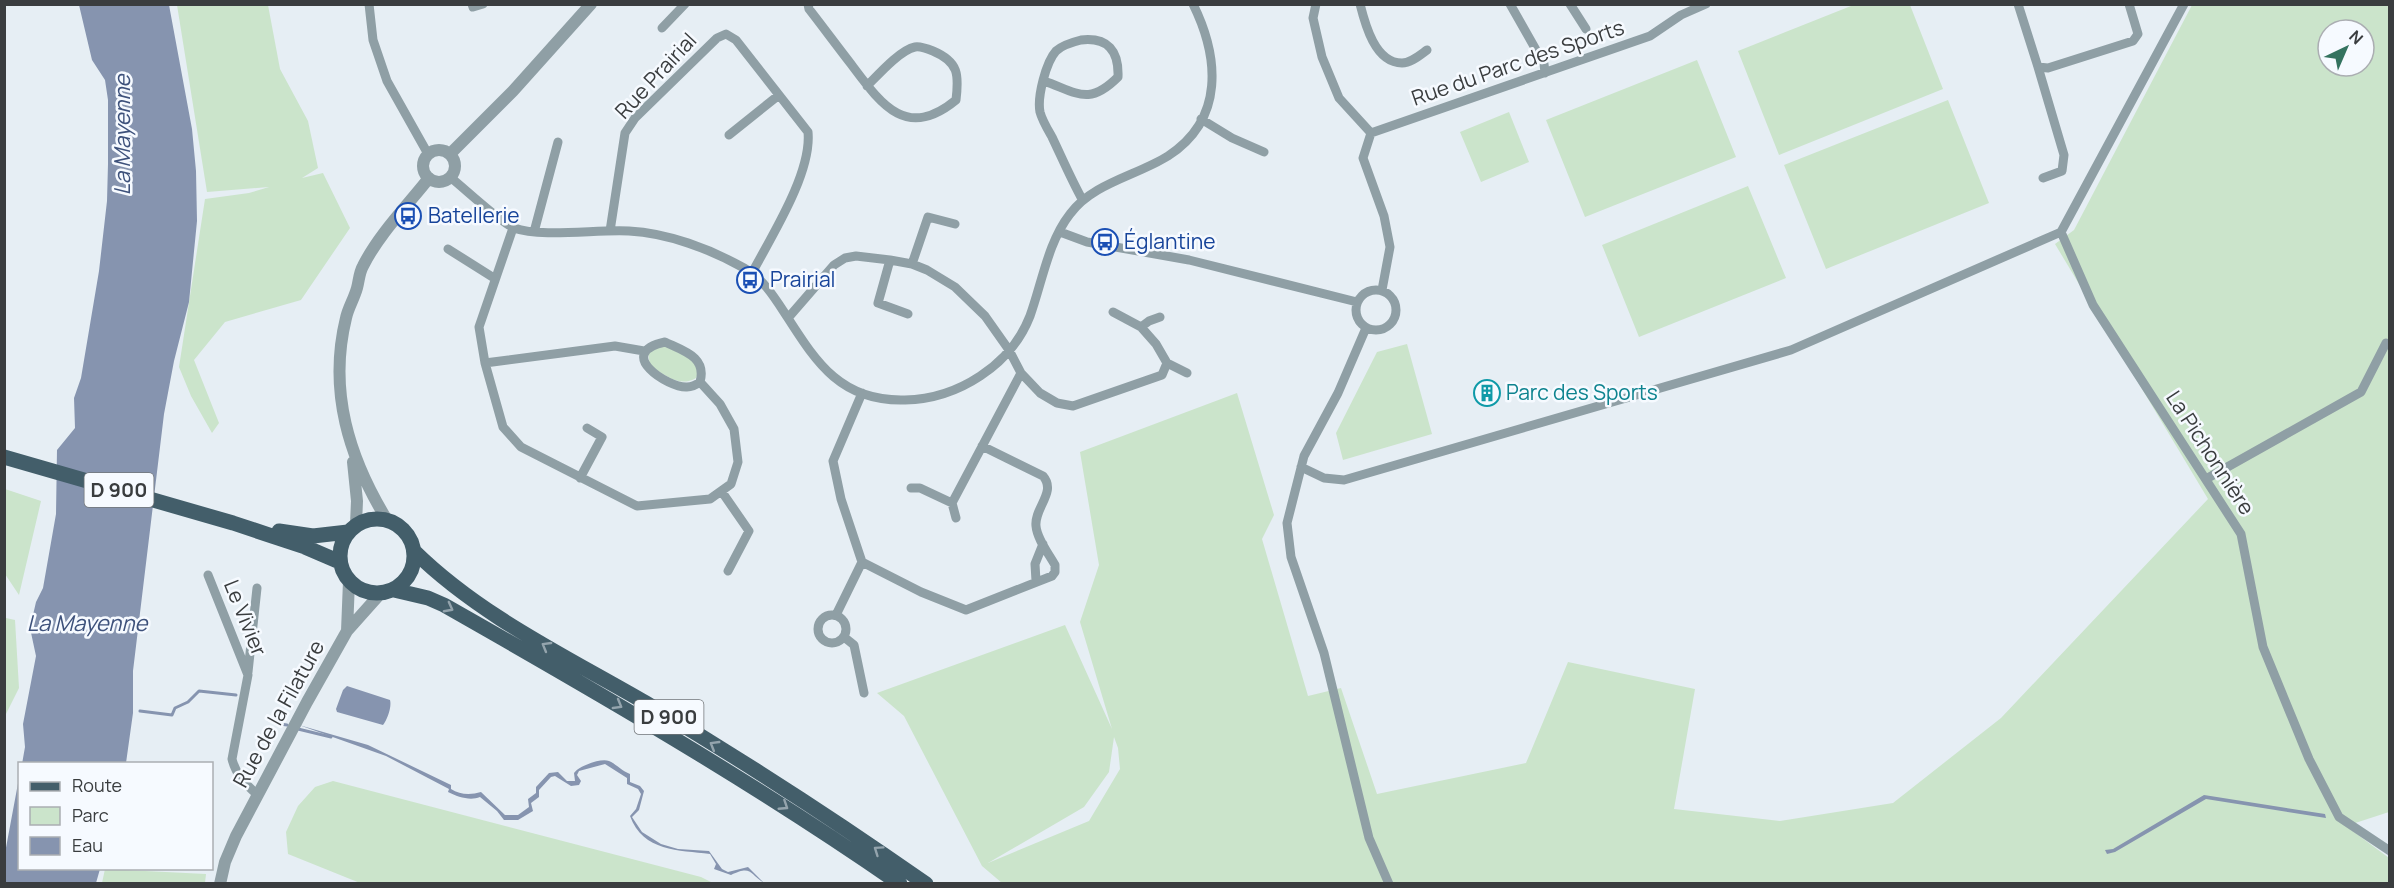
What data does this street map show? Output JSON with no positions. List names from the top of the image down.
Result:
{
  "streets": {
    "main road": ["D 900"],
    "street": [
      "Rue du Parc des Sports",
      "Rue Prairial",
      "La Pichonnière",
      "Le Vivier",
      "Rue de la Filature"
    ]
  },
  "crossings": [
    ["D 900", "Rue de la Filature"],
    ["Le Vivier", "Rue de la Filature"]
  ],
  "water": ["La Mayenne"],
  "places": {
    "bus stop": ["Batellerie", "Églantine", "Prairial"],
    "building": ["Parc des Sports"]
  },
  "legend": ["Route", "Parc", "Eau"],
  "north": "top right"
}
